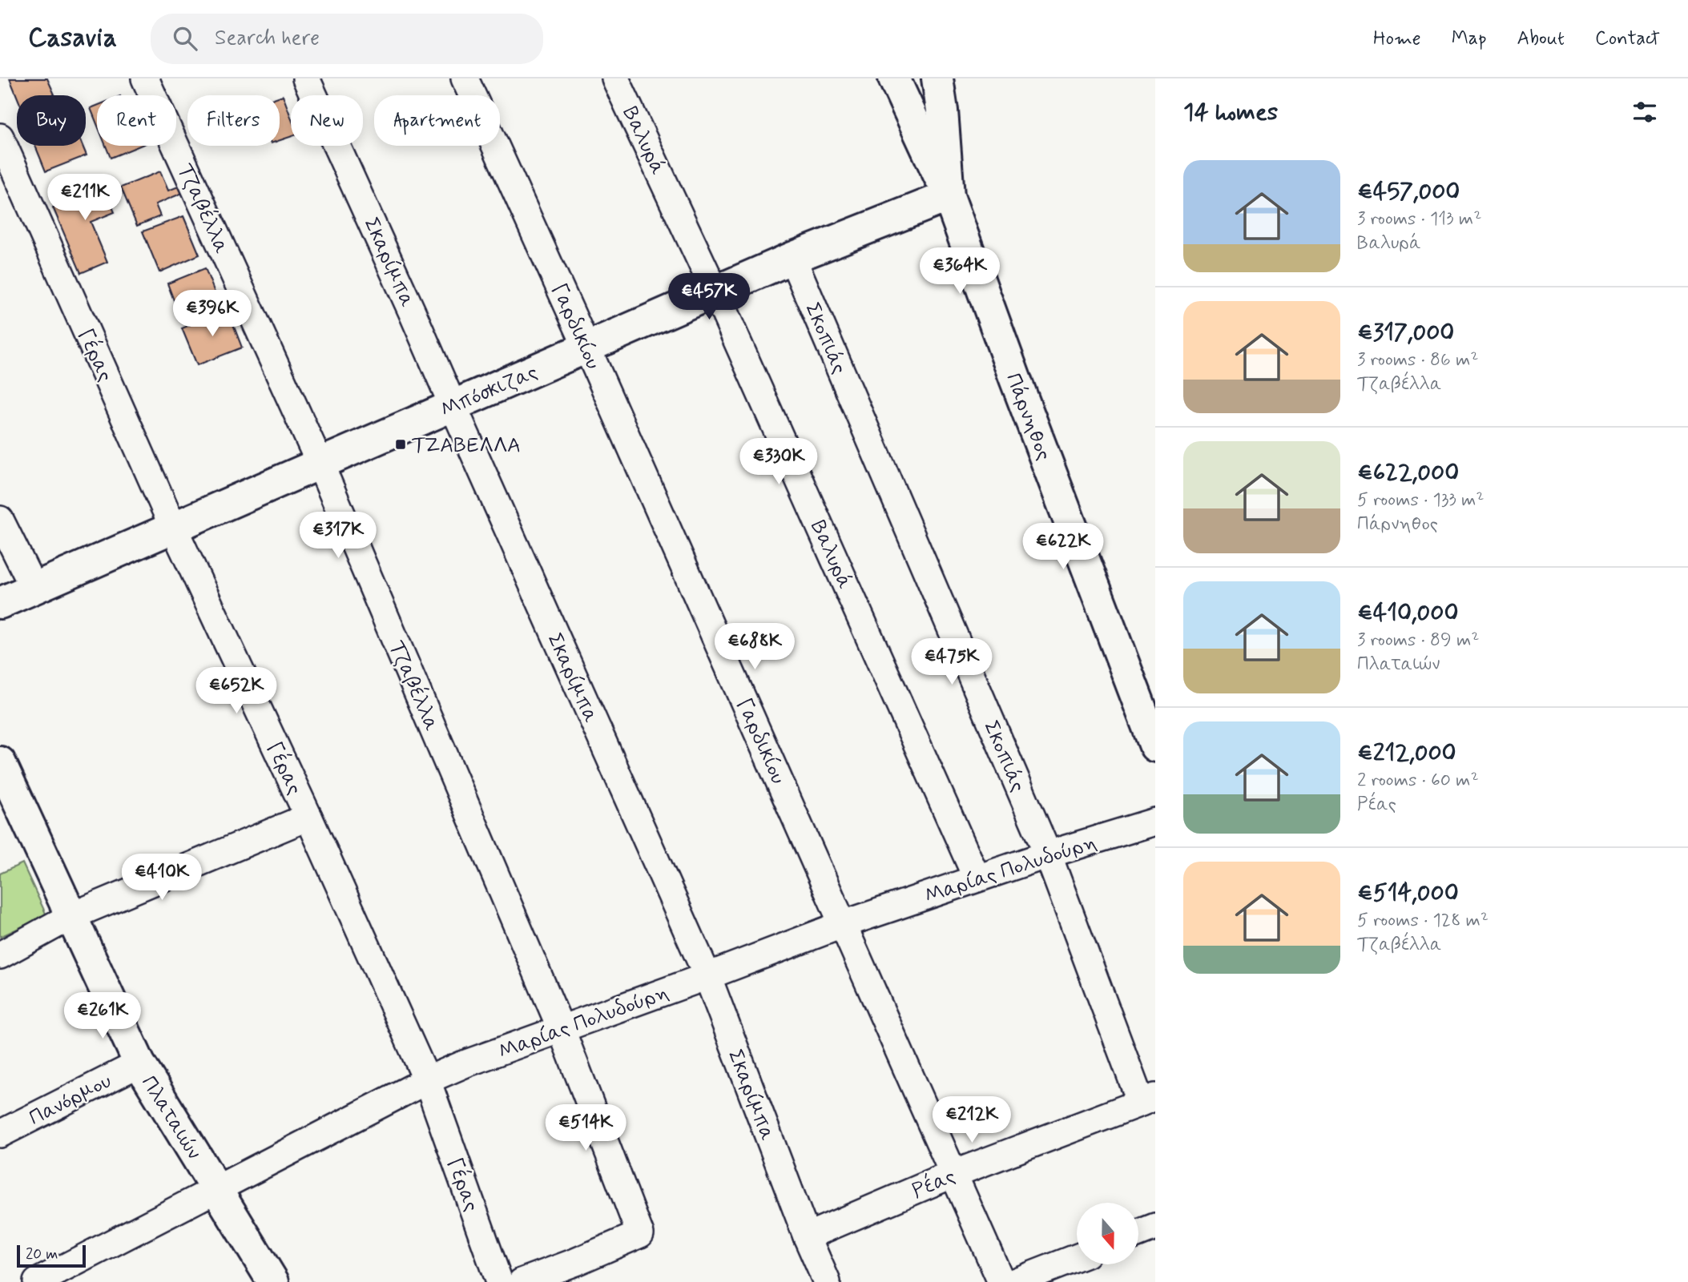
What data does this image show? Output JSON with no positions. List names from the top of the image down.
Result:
{
  "streets": {
    "street": [
      "Βαλυρά",
      "Τζαβέλλα",
      "Σκαρίμπα",
      "Γαρδικίου",
      "Σκοπιάς",
      "Γέρας",
      "Μπόσκιζας",
      "Πάρνηθος",
      "Μαρίας Πολυδούρη",
      "Πανόρμου",
      "Πλαταιών",
      "Ρέας"
    ]
  },
  "crossings": [
    ["Βαλυρά", "Μπόσκιζας"],
    ["Βαλυρά", "Μαρίας Πολυδούρη"],
    ["Τζαβέλλα", "Μπόσκιζας"],
    ["Τζαβέλλα", "Μαρίας Πολυδούρη"],
    ["Σκαρίμπα", "Μπόσκιζας"],
    ["Σκαρίμπα", "Μαρίας Πολυδούρη"],
    ["Σκαρίμπα", "Ρέας"],
    ["Γαρδικίου", "Μπόσκιζας"],
    ["Γαρδικίου", "Μαρίας Πολυδούρη"],
    ["Γαρδικίου", "Ρέας"],
    ["Σκοπιάς", "Μπόσκιζας"],
    ["Σκοπιάς", "Μαρίας Πολυδούρη"],
    ["Σκοπιάς", "Ρέας"],
    ["Γέρας", "Μπόσκιζας"],
    ["Γέρας", "Μαρίας Πολυδούρη"],
    ["Μπόσκιζας", "Πάρνηθος"],
    ["Μαρίας Πολυδούρη", "Πλαταιών"],
    ["Πανόρμου", "Πλαταιών"]
  ],
  "places": {
    "transit": ["ΤΖΑΒΕΛΛΑ"]
  },
  "scale_bar": "20 m",
  "north": "bottom",
  "page": {
    "header": "Casavia",
    "search": "Search here",
    "nav": [
      "Home",
      "Map",
      "About",
      "Contact"
    ],
    "heading": "14 homes",
    "chip": [
      "Buy",
      "Rent",
      "Filters",
      "New",
      "Apartment"
    ],
    "list": [
      {
        "name": "€457,000",
        "note": "3 rooms · 113 m² · Βαλυρά"
      },
      {
        "name": "€317,000",
        "note": "3 rooms · 86 m² · Τζαβέλλα"
      },
      {
        "name": "€622,000",
        "note": "5 rooms · 133 m² · Πάρνηθος"
      },
      {
        "name": "€410,000",
        "note": "3 rooms · 89 m² · Πλαταιών"
      },
      {
        "name": "€212,000",
        "note": "2 rooms · 60 m² · Ρέας"
      },
      {
        "name": "€514,000",
        "note": "5 rooms · 128 m² · Τζαβέλλα"
      }
    ],
    "price": [
      "€211K",
      "€364K",
      "€457K",
      "€396K",
      "€330K",
      "€317K",
      "€622K",
      "€688K",
      "€475K",
      "€652K",
      "€410K",
      "€261K",
      "€212K",
      "€514K"
    ],
    "scale": "20 m"
  }
}
